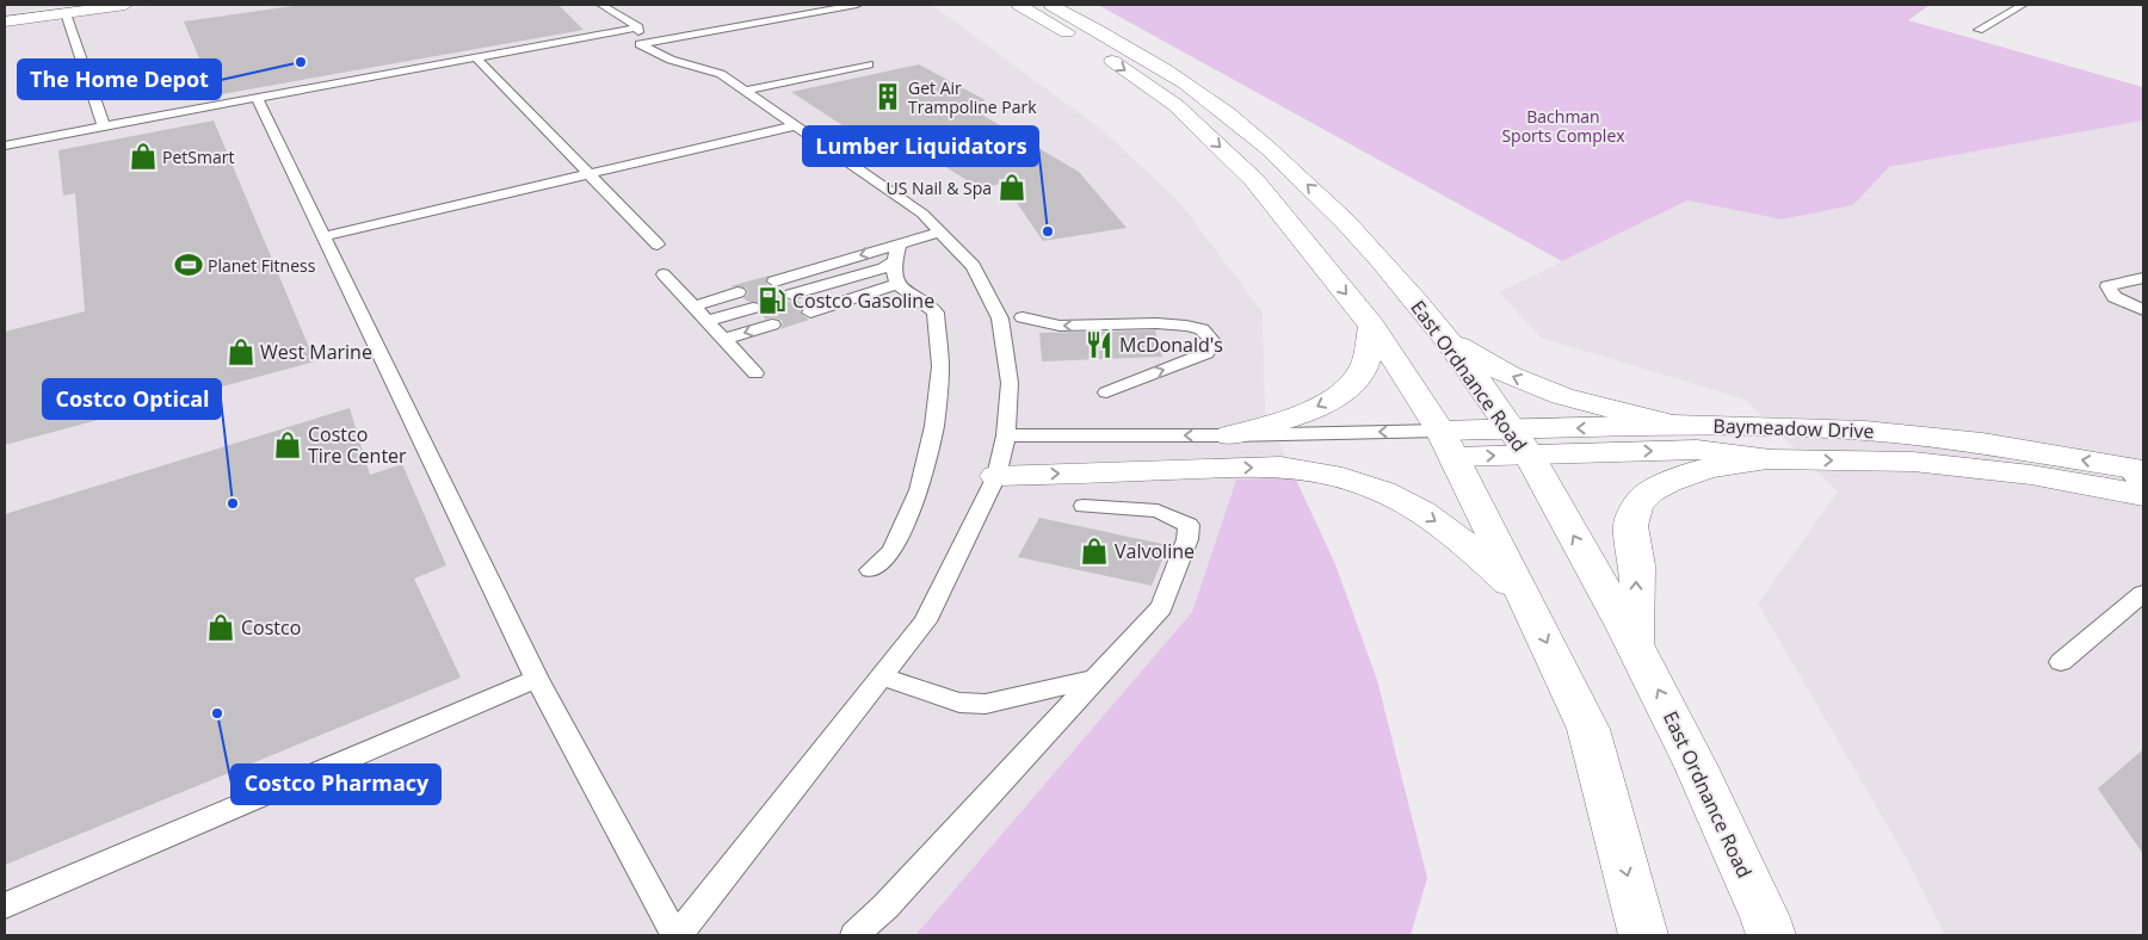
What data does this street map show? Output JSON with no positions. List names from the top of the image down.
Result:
{
  "streets": {
    "main road": ["East Ordnance Road", "Baymeadow Drive"]
  },
  "crossings": [
    ["East Ordnance Road", "Baymeadow Drive"]
  ],
  "parks": ["Bachman Sports Complex"],
  "places": {
    "other": [
      "The Home Depot",
      "Lumber Liquidators",
      "Costco Optical",
      "Costco Pharmacy"
    ],
    "building": ["Get Air Trampoline Park"],
    "shop": [
      "PetSmart",
      "US Nail & Spa",
      "West Marine",
      "Costco Tire Center",
      "Valvoline",
      "Costco"
    ],
    "sports": ["Planet Fitness"],
    "fuel station": ["Costco Gasoline"],
    "restaurant": ["McDonald's"]
  }
}
